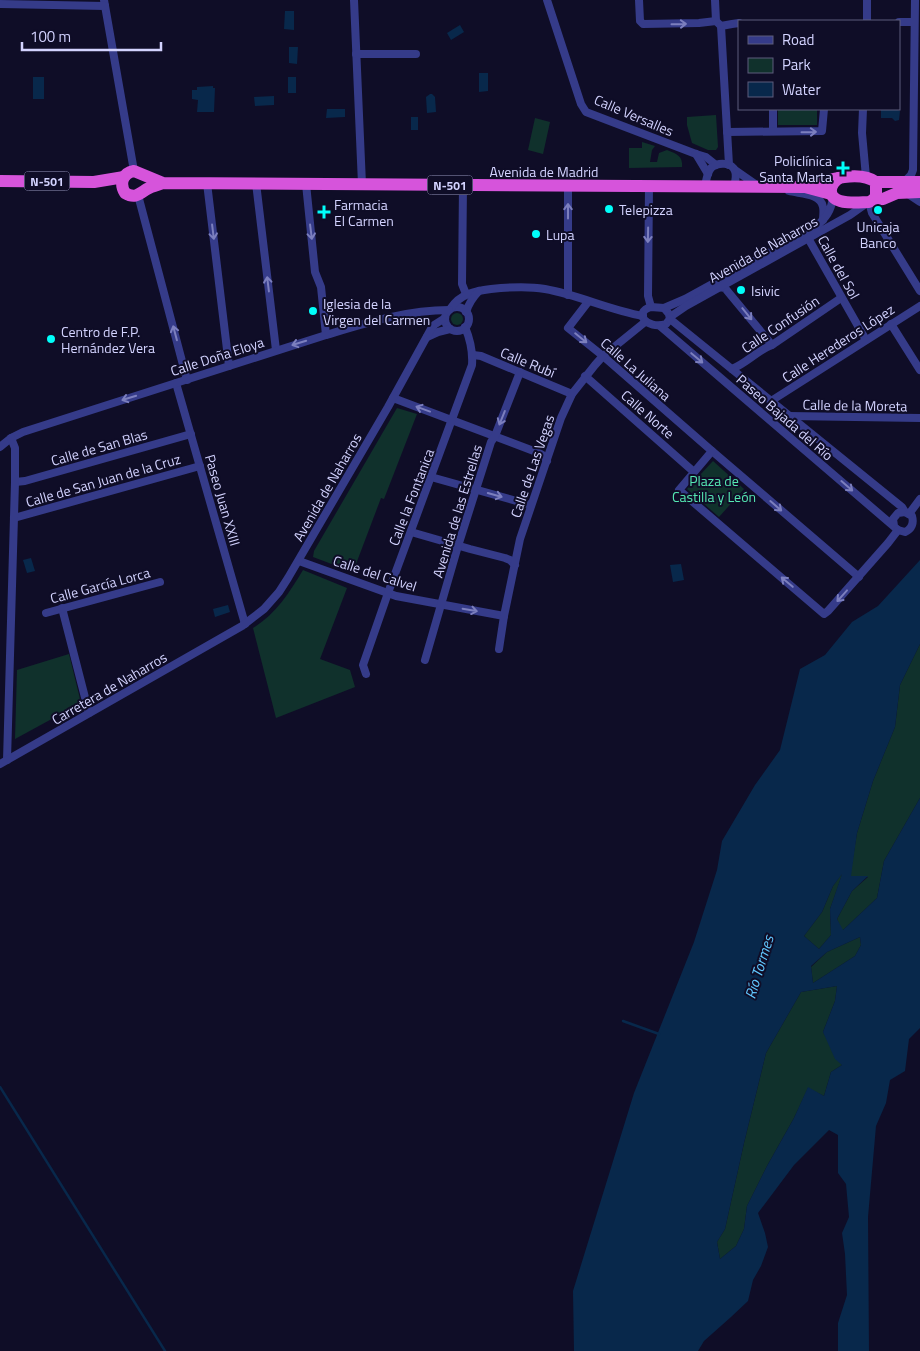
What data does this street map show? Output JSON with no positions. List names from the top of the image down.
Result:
{
  "streets": {
    "highway": ["Avenida de Madrid", "N-501"],
    "street": [
      "Calle Versalles",
      "Avenida de Naharros",
      "Calle del Sol",
      "Calle Confusión",
      "Calle Herederos López",
      "Calle Doña Eloya",
      "Calle Rubí",
      "Calle La Juliana",
      "Calle de la Moreta",
      "Calle Norte",
      "Paseo Bajada del Río",
      "Calle de San Blas",
      "Calle de Las Vegas",
      "Calle de San Juan de la Cruz",
      "Calle la Fontanica",
      "Paseo Juan XXIII",
      "Avenida de las Estrellas",
      "Calle del Calvel",
      "Calle García Lorca",
      "Carretera de Naharros"
    ]
  },
  "crossings": [
    ["Avenida de Madrid", "N-501"],
    ["Avenida de Madrid", "Avenida de Naharros"],
    ["N-501", "Avenida de Naharros"],
    ["Avenida de Naharros", "Calle del Sol"],
    ["Avenida de Naharros", "Calle Doña Eloya"],
    ["Avenida de Naharros", "Paseo Bajada del Río"],
    ["Avenida de Naharros", "Calle de Las Vegas"],
    ["Avenida de Naharros", "Calle la Fontanica"],
    ["Avenida de Naharros", "Paseo Juan XXIII"],
    ["Avenida de Naharros", "Calle del Calvel"],
    ["Avenida de Naharros", "Carretera de Naharros"],
    ["Calle del Sol", "Calle Confusión"],
    ["Calle del Sol", "Calle Herederos López"],
    ["Calle Confusión", "Paseo Bajada del Río"],
    ["Calle Herederos López", "Paseo Bajada del Río"],
    ["Calle Doña Eloya", "Calle la Fontanica"],
    ["Calle Doña Eloya", "Paseo Juan XXIII"],
    ["Calle Rubí", "Calle de Las Vegas"],
    ["Calle Rubí", "Calle la Fontanica"],
    ["Calle Rubí", "Avenida de las Estrellas"],
    ["Calle La Juliana", "Calle de Las Vegas"],
    ["Calle de la Moreta", "Paseo Bajada del Río"],
    ["Calle Norte", "Calle de Las Vegas"],
    ["Paseo Bajada del Río", "Calle de Las Vegas"],
    ["Calle de San Blas", "Paseo Juan XXIII"],
    ["Calle de Las Vegas", "Calle del Calvel"],
    ["Calle de San Juan de la Cruz", "Paseo Juan XXIII"],
    ["Calle la Fontanica", "Calle del Calvel"],
    ["Avenida de las Estrellas", "Calle del Calvel"]
  ],
  "one_way": ["Calle Doña Eloya", "Calle La Juliana"],
  "water": ["Río Tormes"],
  "parks": ["Plaza de Castilla y León"],
  "places": {
    "health": ["Policlínica Santa Marta", "Farmacia El Carmen"],
    "other": [
      "Telepizza",
      "Unicaja Banco",
      "Lupa",
      "Isivic",
      "Iglesia de la Virgen del Carmen",
      "Centro de F.P. Hernández Vera"
    ]
  },
  "legend": ["Road", "Park", "Water"],
  "scale_bar": "100 m"
}
